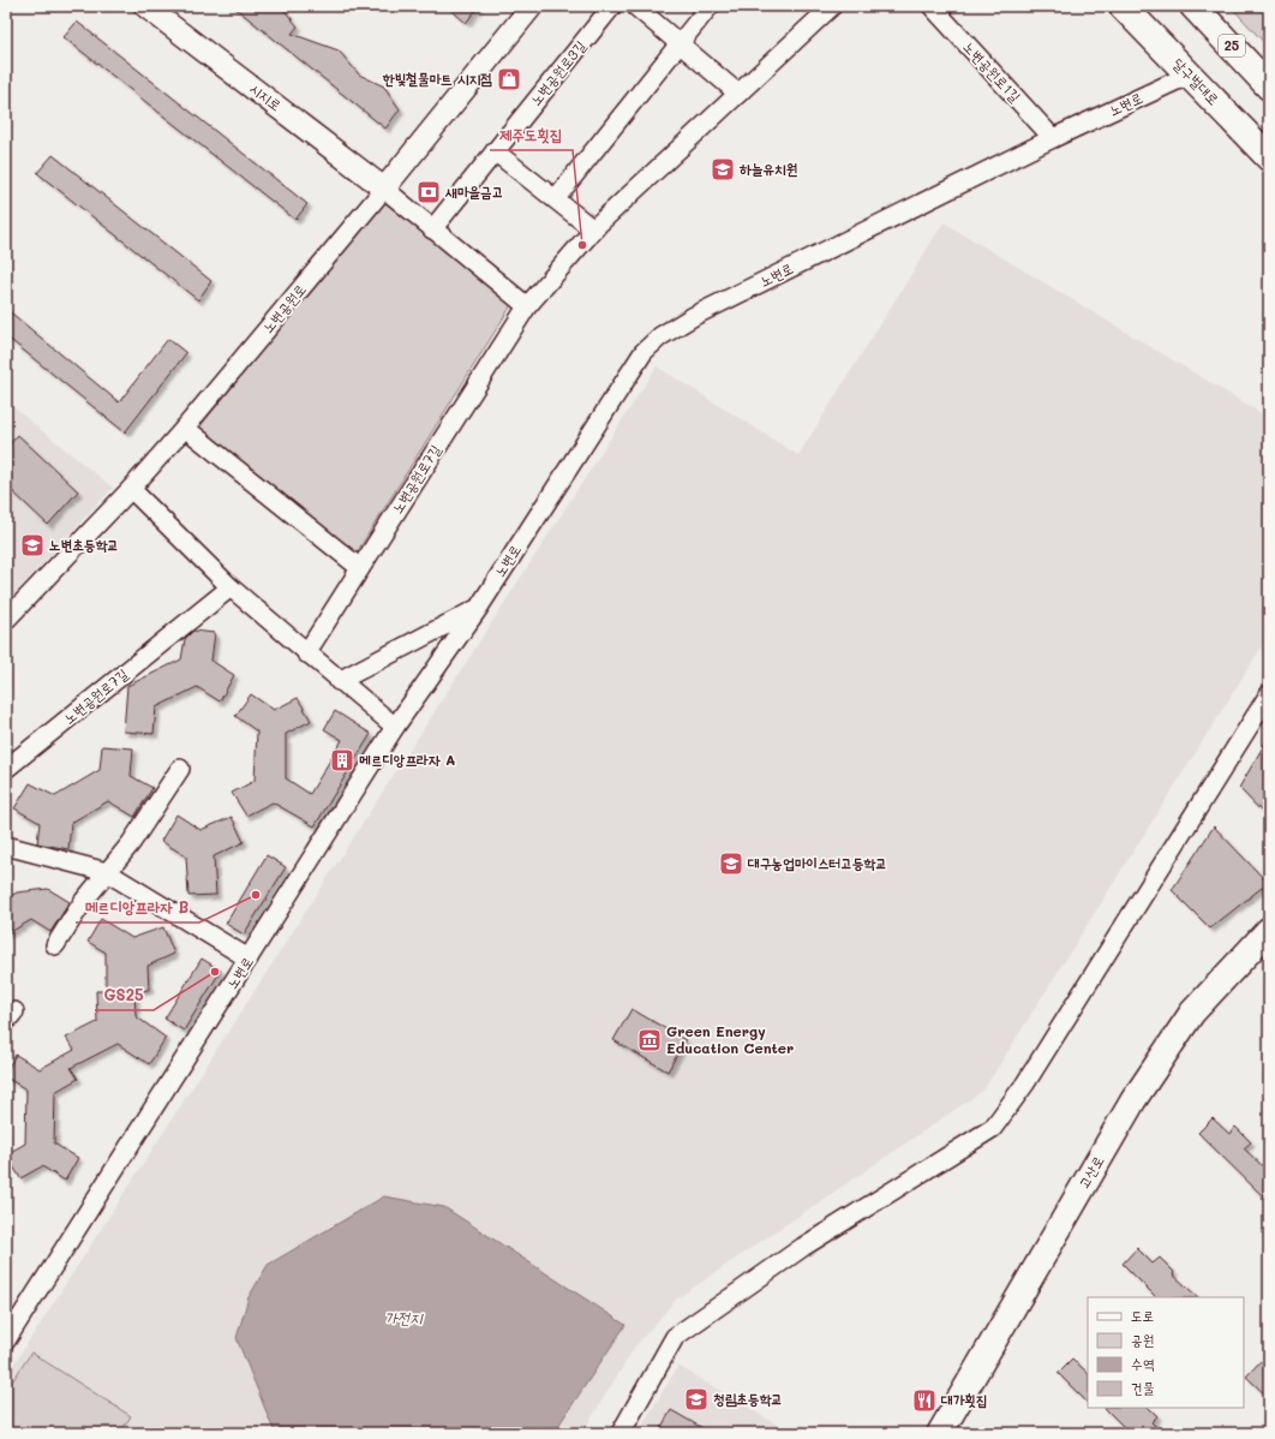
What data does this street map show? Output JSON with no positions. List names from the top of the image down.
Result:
{
  "streets": {
    "main road": ["25", "달구벌대로", "고산로"],
    "street": [
      "노변공원로1길",
      "노변공원로3길",
      "시지로",
      "노변로",
      "노변공원로",
      "노변공원로7길"
    ]
  },
  "crossings": [
    ["노변공원로1길", "노변로"],
    ["달구벌대로", "노변로"],
    ["시지로", "노변공원로"]
  ],
  "water": ["가전지"],
  "places": {
    "shop": ["한빛철물마트 시지점"],
    "school or university": [
      "하늘유치원",
      "노변초등학교",
      "대구농업마이스터고등학교",
      "청림초등학교"
    ],
    "bank": ["새마을금고"],
    "other": ["제주도횟집", "메르디앙프라자 B", "GS25"],
    "building": ["메르디앙프라자 A"],
    "museum": ["Green Energy Education Center"],
    "restaurant": ["대가횟집"]
  },
  "legend": [
    "도로",
    "공원",
    "수역",
    "건물"
  ]
}
